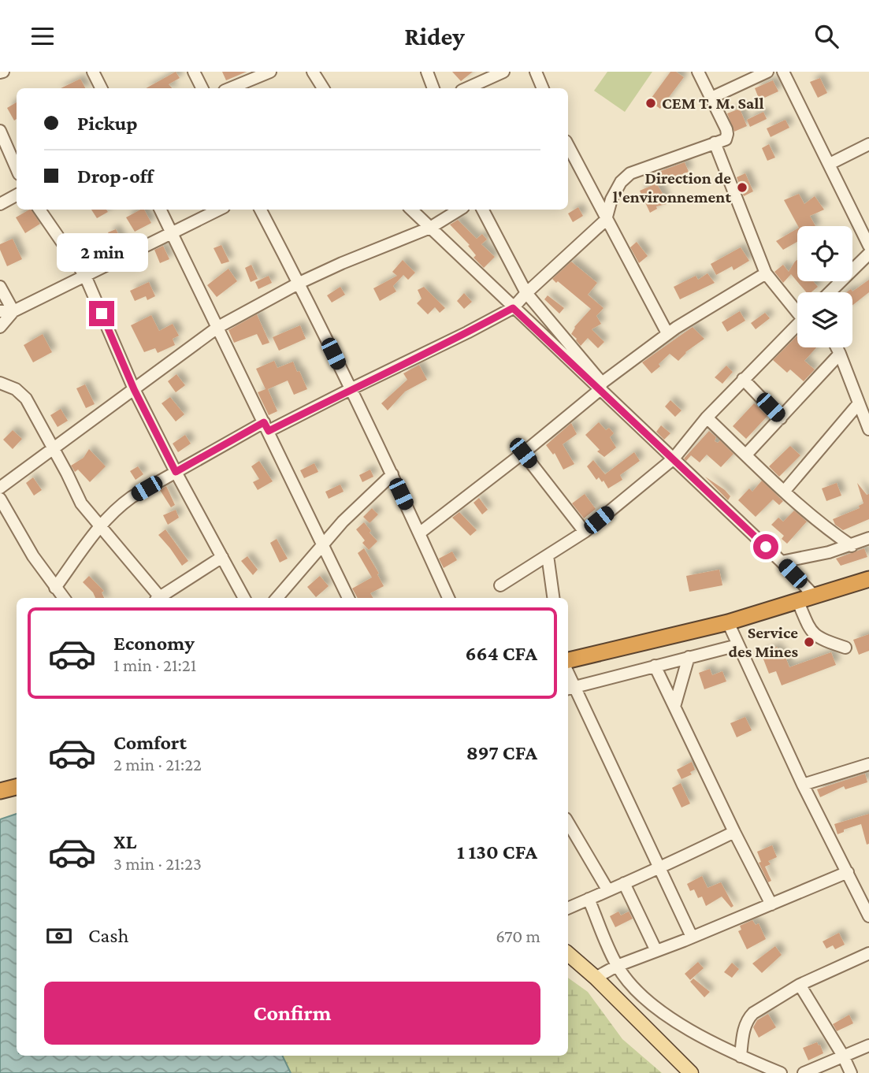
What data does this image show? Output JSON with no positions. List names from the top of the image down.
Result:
{
  "places": ["CEM T. M. Sall", "Direction de l'environnement", "Service des Mines"],
  "page": {
    "header": "Ridey",
    "banner": ["Pickup", "Drop-off"],
    "bubble": "2 min",
    "list": [
      {
        "name": "Economy",
        "note": "1 min · 21:21",
        "value": "664 CFA"
      },
      {
        "name": "Comfort",
        "note": "2 min · 21:22",
        "value": "897 CFA"
      },
      {
        "name": "XL",
        "note": "3 min · 21:23",
        "value": "1 130 CFA"
      }
    ],
    "pay": ["Cash", "670 m"],
    "buttons": "Confirm"
  }
}
